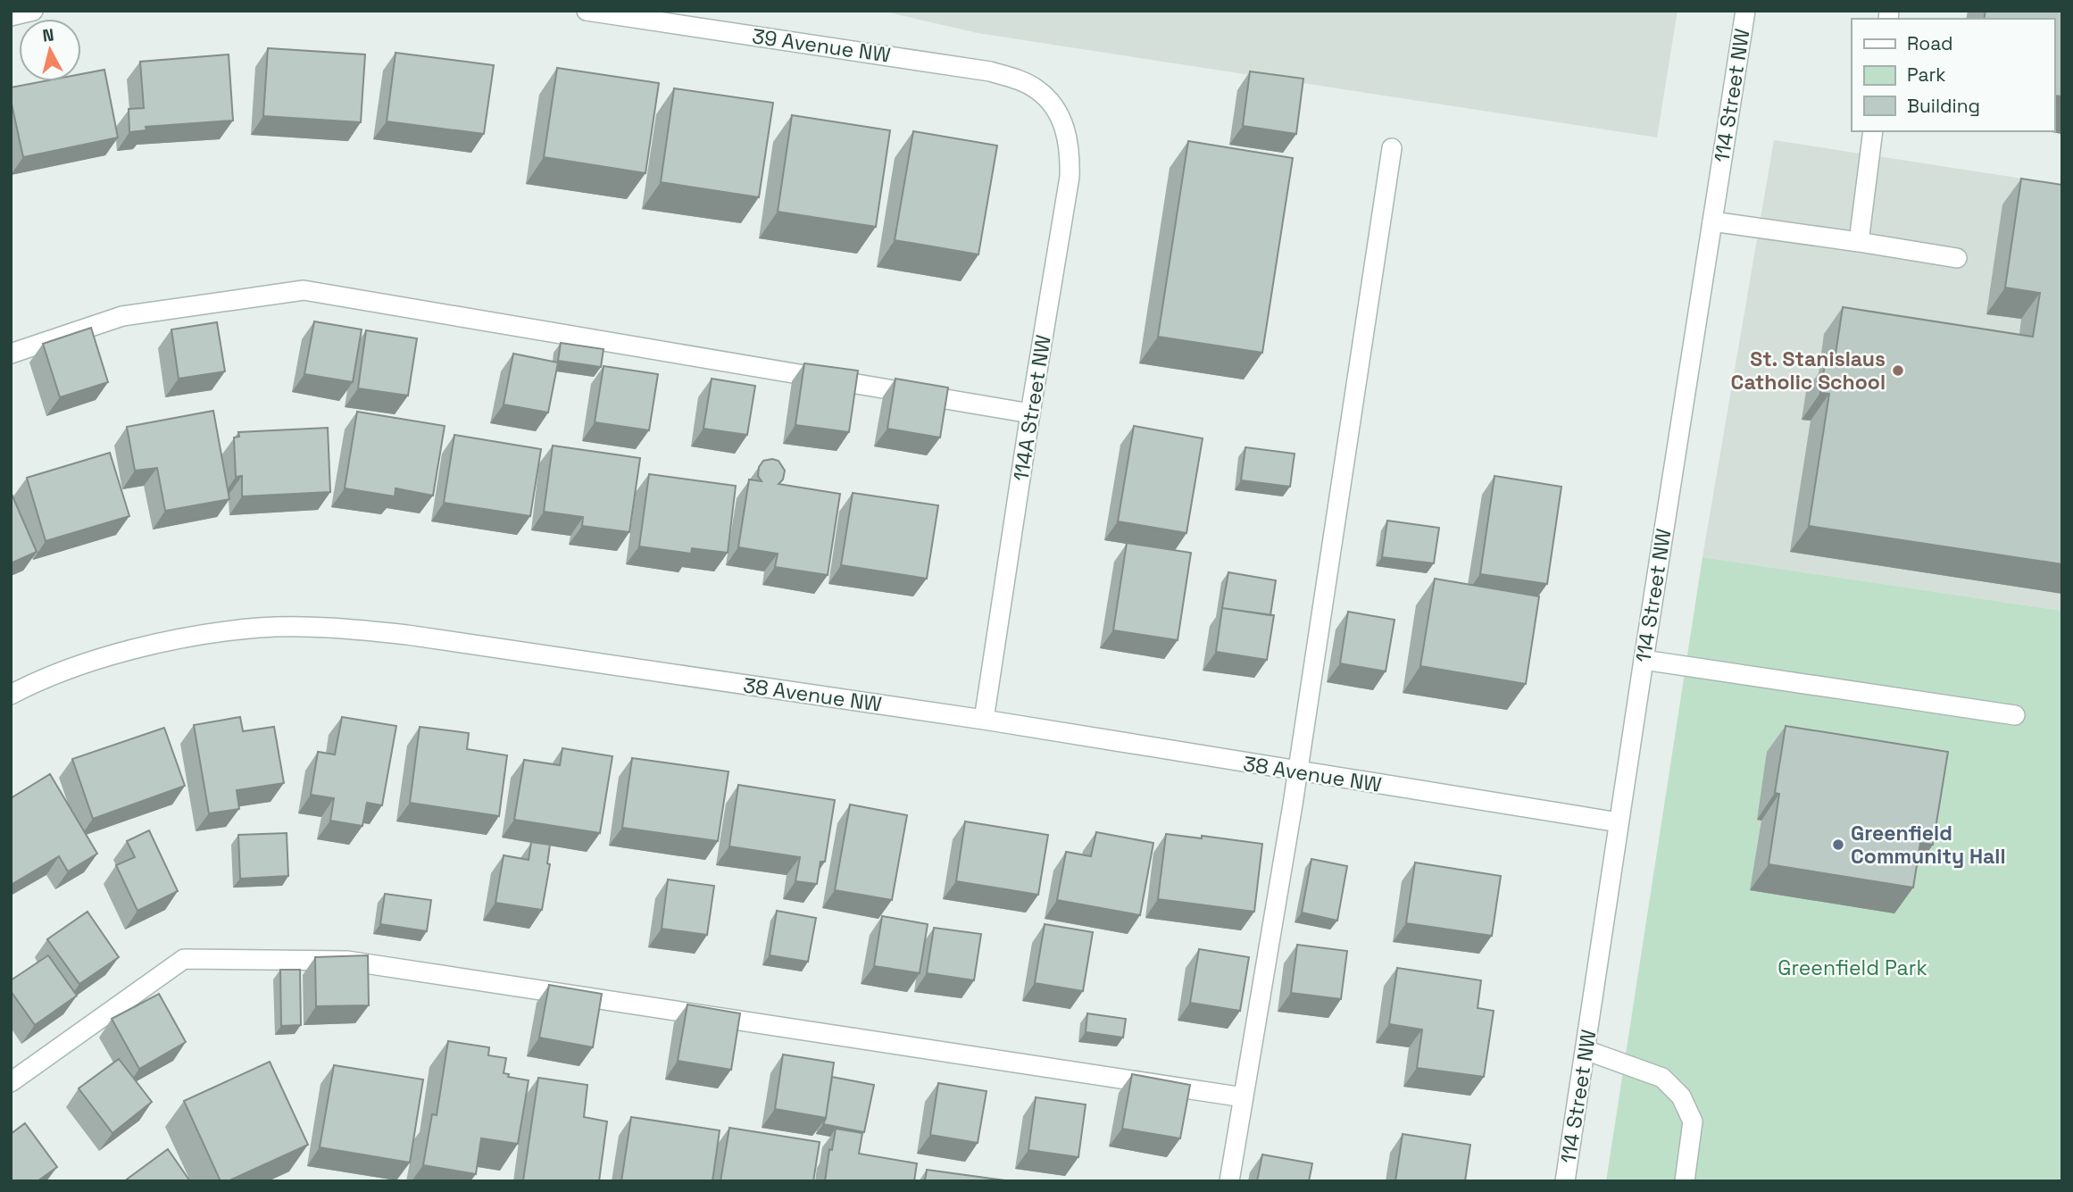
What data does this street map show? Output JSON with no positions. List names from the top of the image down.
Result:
{
  "streets": {
    "street": [
      "39 Avenue NW",
      "114 Street NW",
      "114A Street NW",
      "38 Avenue NW"
    ]
  },
  "crossings": [
    ["39 Avenue NW", "114A Street NW"],
    ["114 Street NW", "38 Avenue NW"],
    ["114A Street NW", "38 Avenue NW"]
  ],
  "parks": ["Greenfield Park"],
  "places": ["St. Stanislaus Catholic School", "Greenfield Community Hall"],
  "legend": ["Road", "Park", "Building"],
  "north": "top"
}
